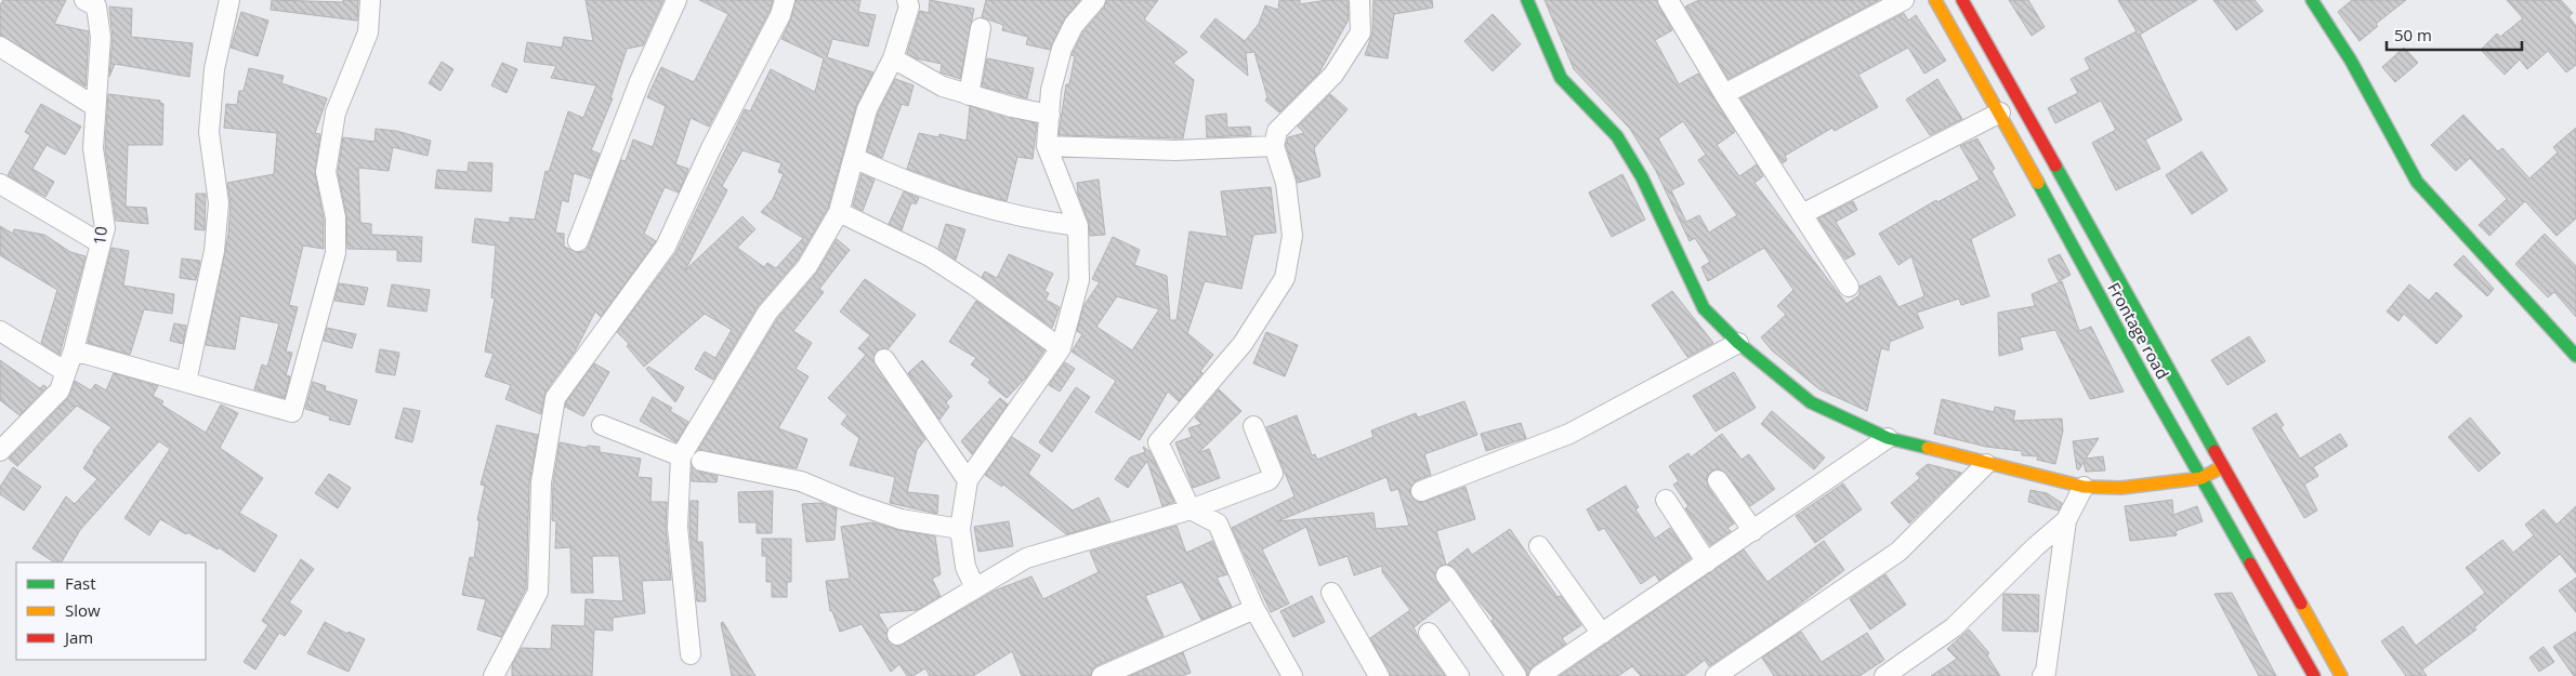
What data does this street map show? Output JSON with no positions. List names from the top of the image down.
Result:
{
  "streets": {
    "main road": ["Frontage road"],
    "street": ["10"]
  },
  "legend": ["Fast", "Slow", "Jam"],
  "scale_bar": "50 m"
}
